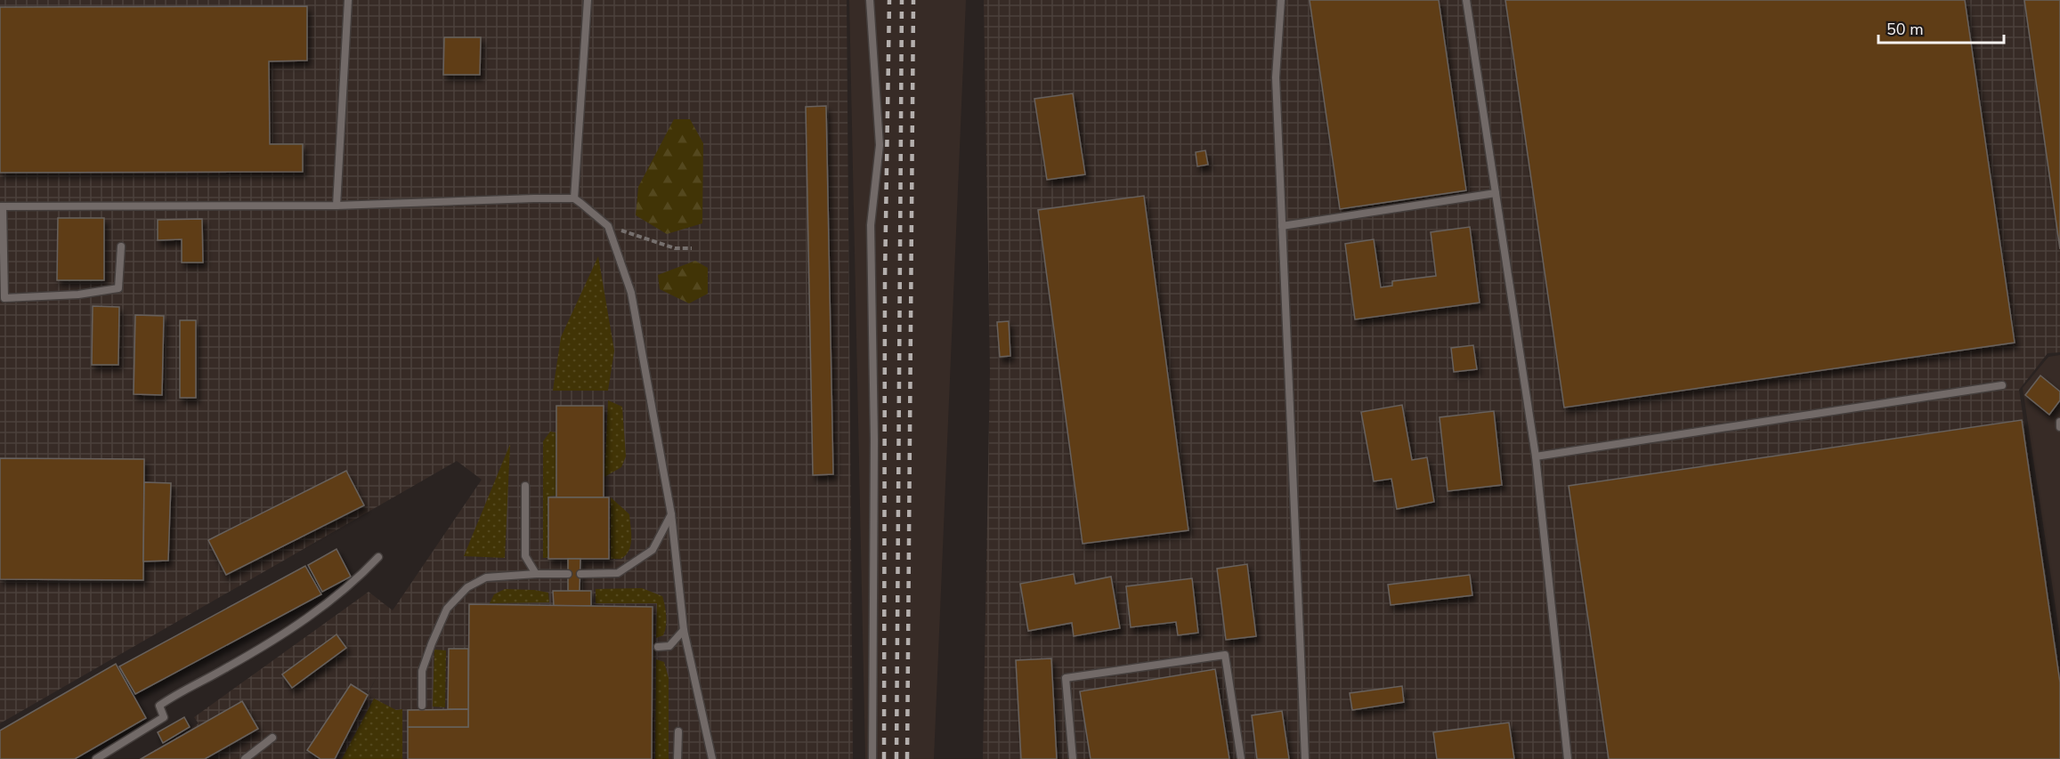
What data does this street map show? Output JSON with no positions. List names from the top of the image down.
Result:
{
  "scale_bar": "50 m"
}
